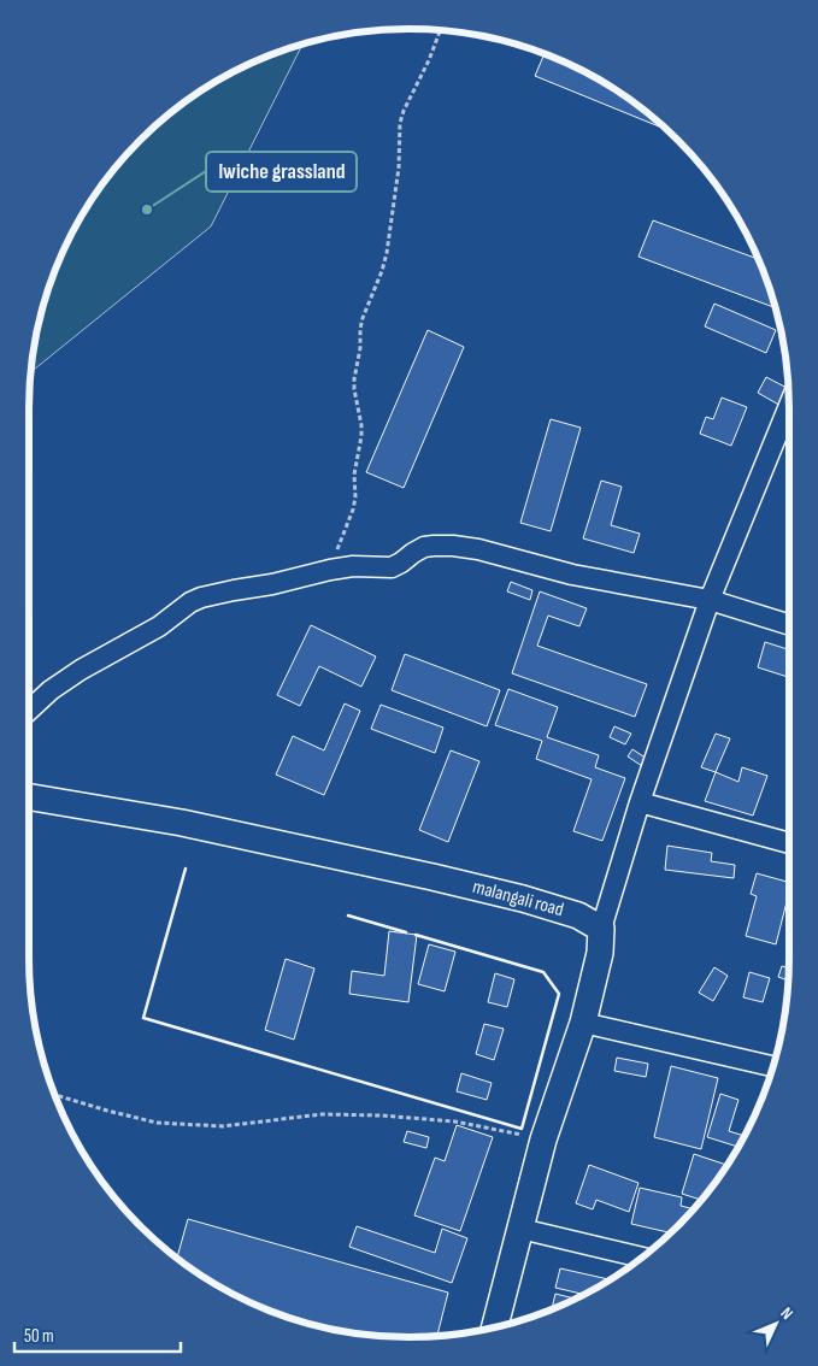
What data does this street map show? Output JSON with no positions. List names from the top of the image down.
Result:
{
  "streets": {
    "street": ["malangali road"]
  },
  "places": ["lwiche grassland"],
  "scale_bar": "50 m",
  "north": "top right"
}
